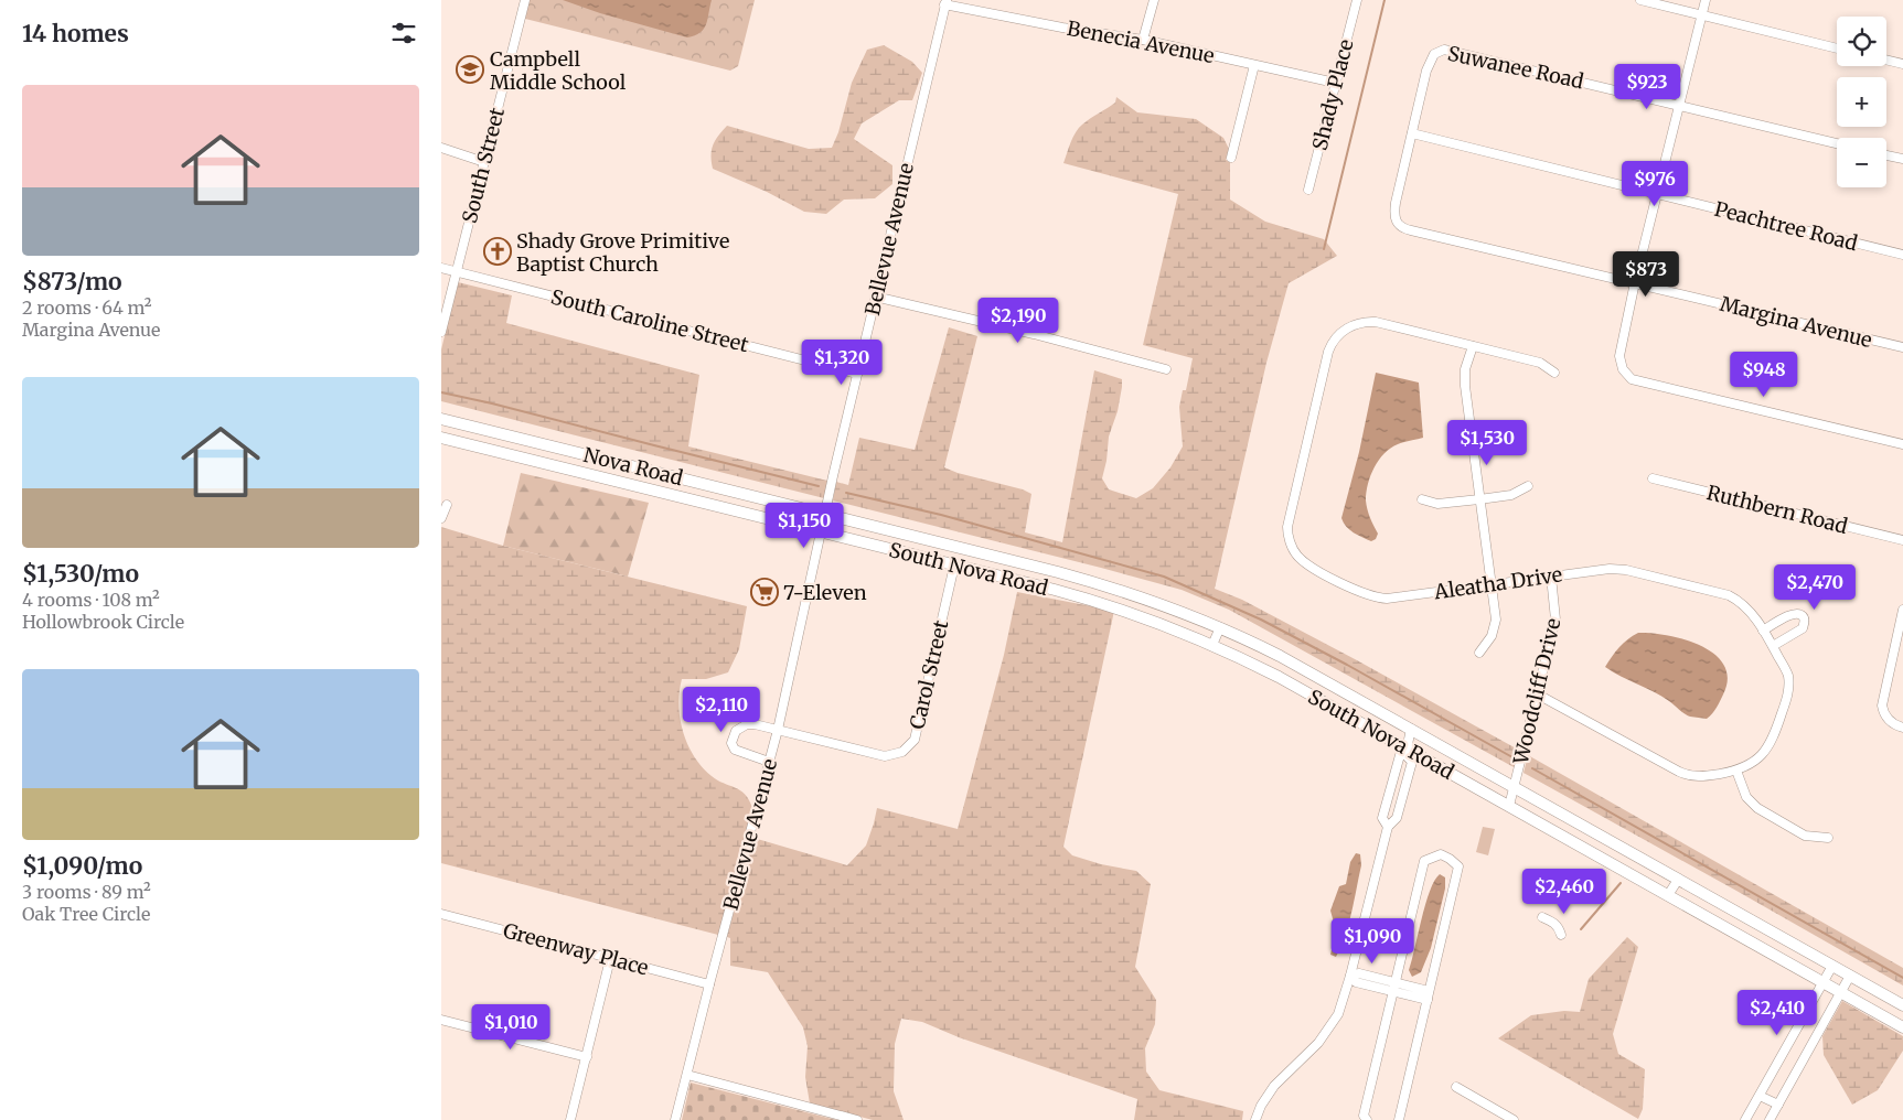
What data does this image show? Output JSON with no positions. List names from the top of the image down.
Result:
{
  "streets": {
    "main road": ["Nova Road", "South Nova Road"],
    "street": [
      "Benecia Avenue",
      "Suwanee Road",
      "Shady Place",
      "South Street",
      "Peachtree Road",
      "Bellevue Avenue",
      "South Caroline Street",
      "Margina Avenue",
      "Ruthbern Road",
      "Aleatha Drive",
      "Carol Street",
      "Woodcliff Drive",
      "Greenway Place"
    ]
  },
  "crossings": [
    ["Benecia Avenue", "Shady Place"],
    ["Benecia Avenue", "Bellevue Avenue"],
    ["Suwanee Road", "Peachtree Road"],
    ["Suwanee Road", "Margina Avenue"],
    ["South Street", "South Caroline Street"],
    ["Peachtree Road", "Margina Avenue"],
    ["Bellevue Avenue", "South Caroline Street"],
    ["Bellevue Avenue", "Nova Road"],
    ["Bellevue Avenue", "South Nova Road"],
    ["Bellevue Avenue", "Carol Street"],
    ["Bellevue Avenue", "Greenway Place"],
    ["Nova Road", "South Nova Road"],
    ["South Nova Road", "Carol Street"],
    ["South Nova Road", "Woodcliff Drive"],
    ["Aleatha Drive", "Woodcliff Drive"]
  ],
  "places": {
    "school or university": ["Campbell Middle School"],
    "church": ["Shady Grove Primitive Baptist Church"],
    "supermarket": ["7-Eleven"]
  },
  "page": {
    "heading": "14 homes",
    "map_buttons": ["+", "−"],
    "price": [
      "$923",
      "$976",
      "$873",
      "$2,190",
      "$1,320",
      "$948",
      "$1,530",
      "$1,150",
      "$2,470",
      "$2,110",
      "$2,460",
      "$1,090",
      "$2,410",
      "$1,010"
    ],
    "list": [
      {
        "name": "$873/mo",
        "note": "2 rooms · 64 m² · Margina Avenue"
      },
      {
        "name": "$1,530/mo",
        "note": "4 rooms · 108 m² · Hollowbrook Circle"
      },
      {
        "name": "$1,090/mo",
        "note": "3 rooms · 89 m² · Oak Tree Circle"
      }
    ]
  }
}
